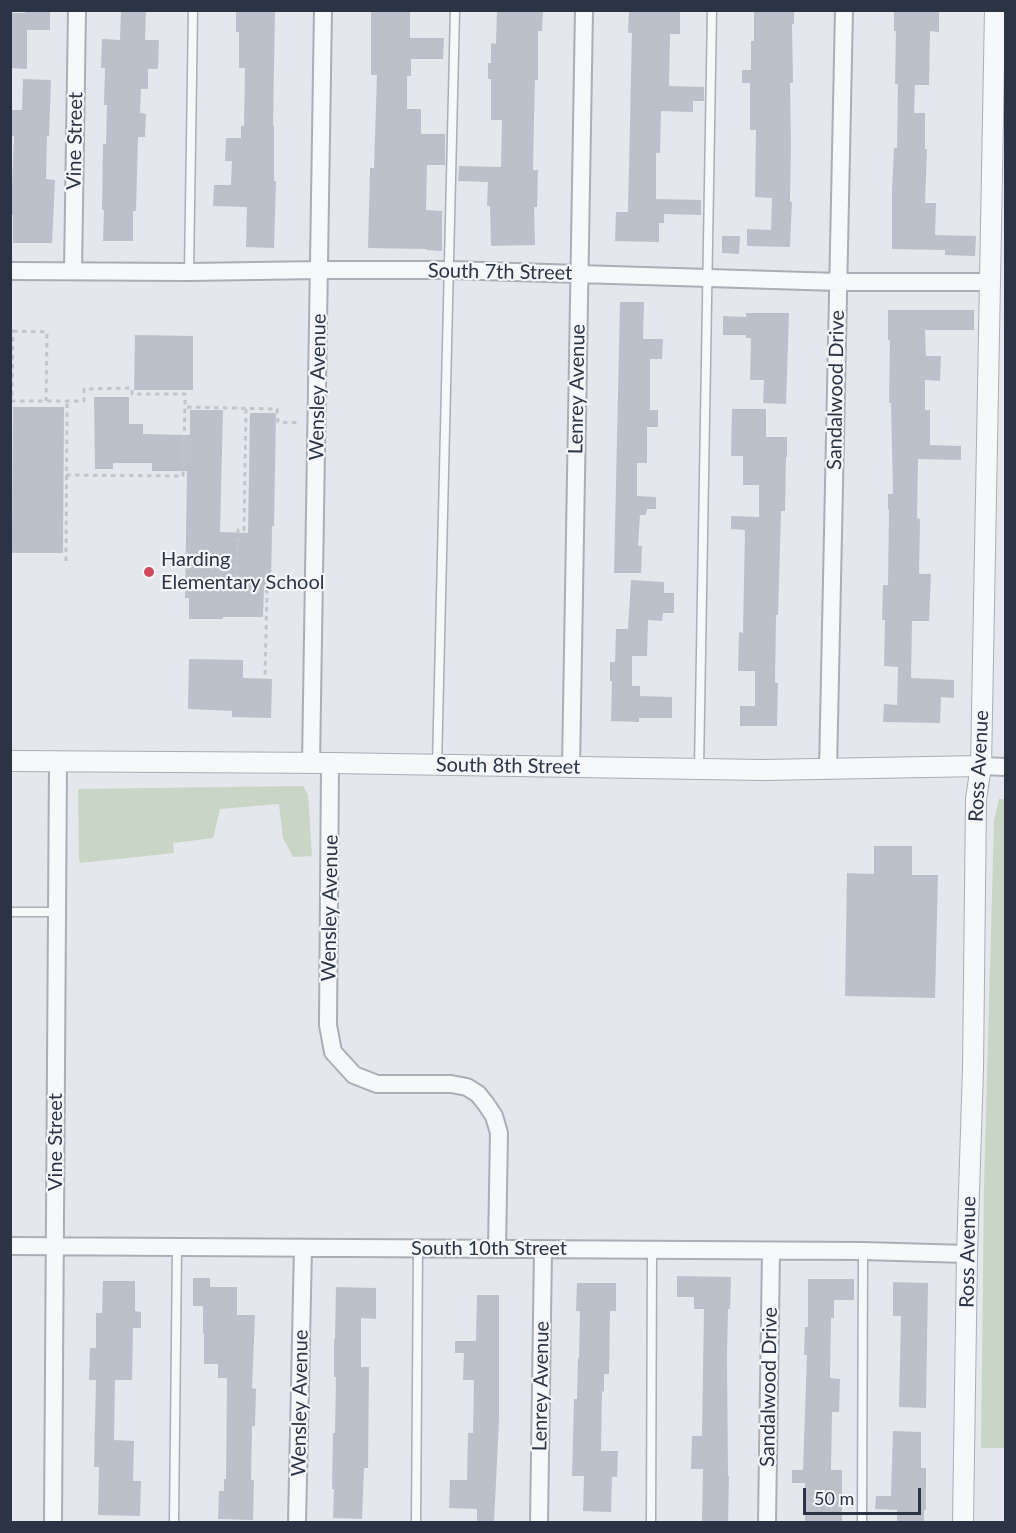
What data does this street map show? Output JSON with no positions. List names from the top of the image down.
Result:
{
  "streets": {
    "street": [
      "Vine Street",
      "South 7th Street",
      "Wensley Avenue",
      "Lenrey Avenue",
      "Sandalwood Drive",
      "South 8th Street",
      "Ross Avenue",
      "South 10th Street"
    ]
  },
  "crossings": [
    ["Vine Street", "South 7th Street"],
    ["Vine Street", "South 8th Street"],
    ["Vine Street", "South 10th Street"],
    ["South 7th Street", "Wensley Avenue"],
    ["South 7th Street", "Lenrey Avenue"],
    ["South 7th Street", "Sandalwood Drive"],
    ["South 7th Street", "Ross Avenue"],
    ["Wensley Avenue", "South 8th Street"],
    ["Wensley Avenue", "South 10th Street"],
    ["Lenrey Avenue", "South 8th Street"],
    ["Lenrey Avenue", "South 10th Street"],
    ["Sandalwood Drive", "South 8th Street"],
    ["Sandalwood Drive", "South 10th Street"],
    ["South 8th Street", "Ross Avenue"],
    ["Ross Avenue", "South 10th Street"]
  ],
  "places": ["Harding Elementary School"],
  "scale_bar": "50 m"
}
